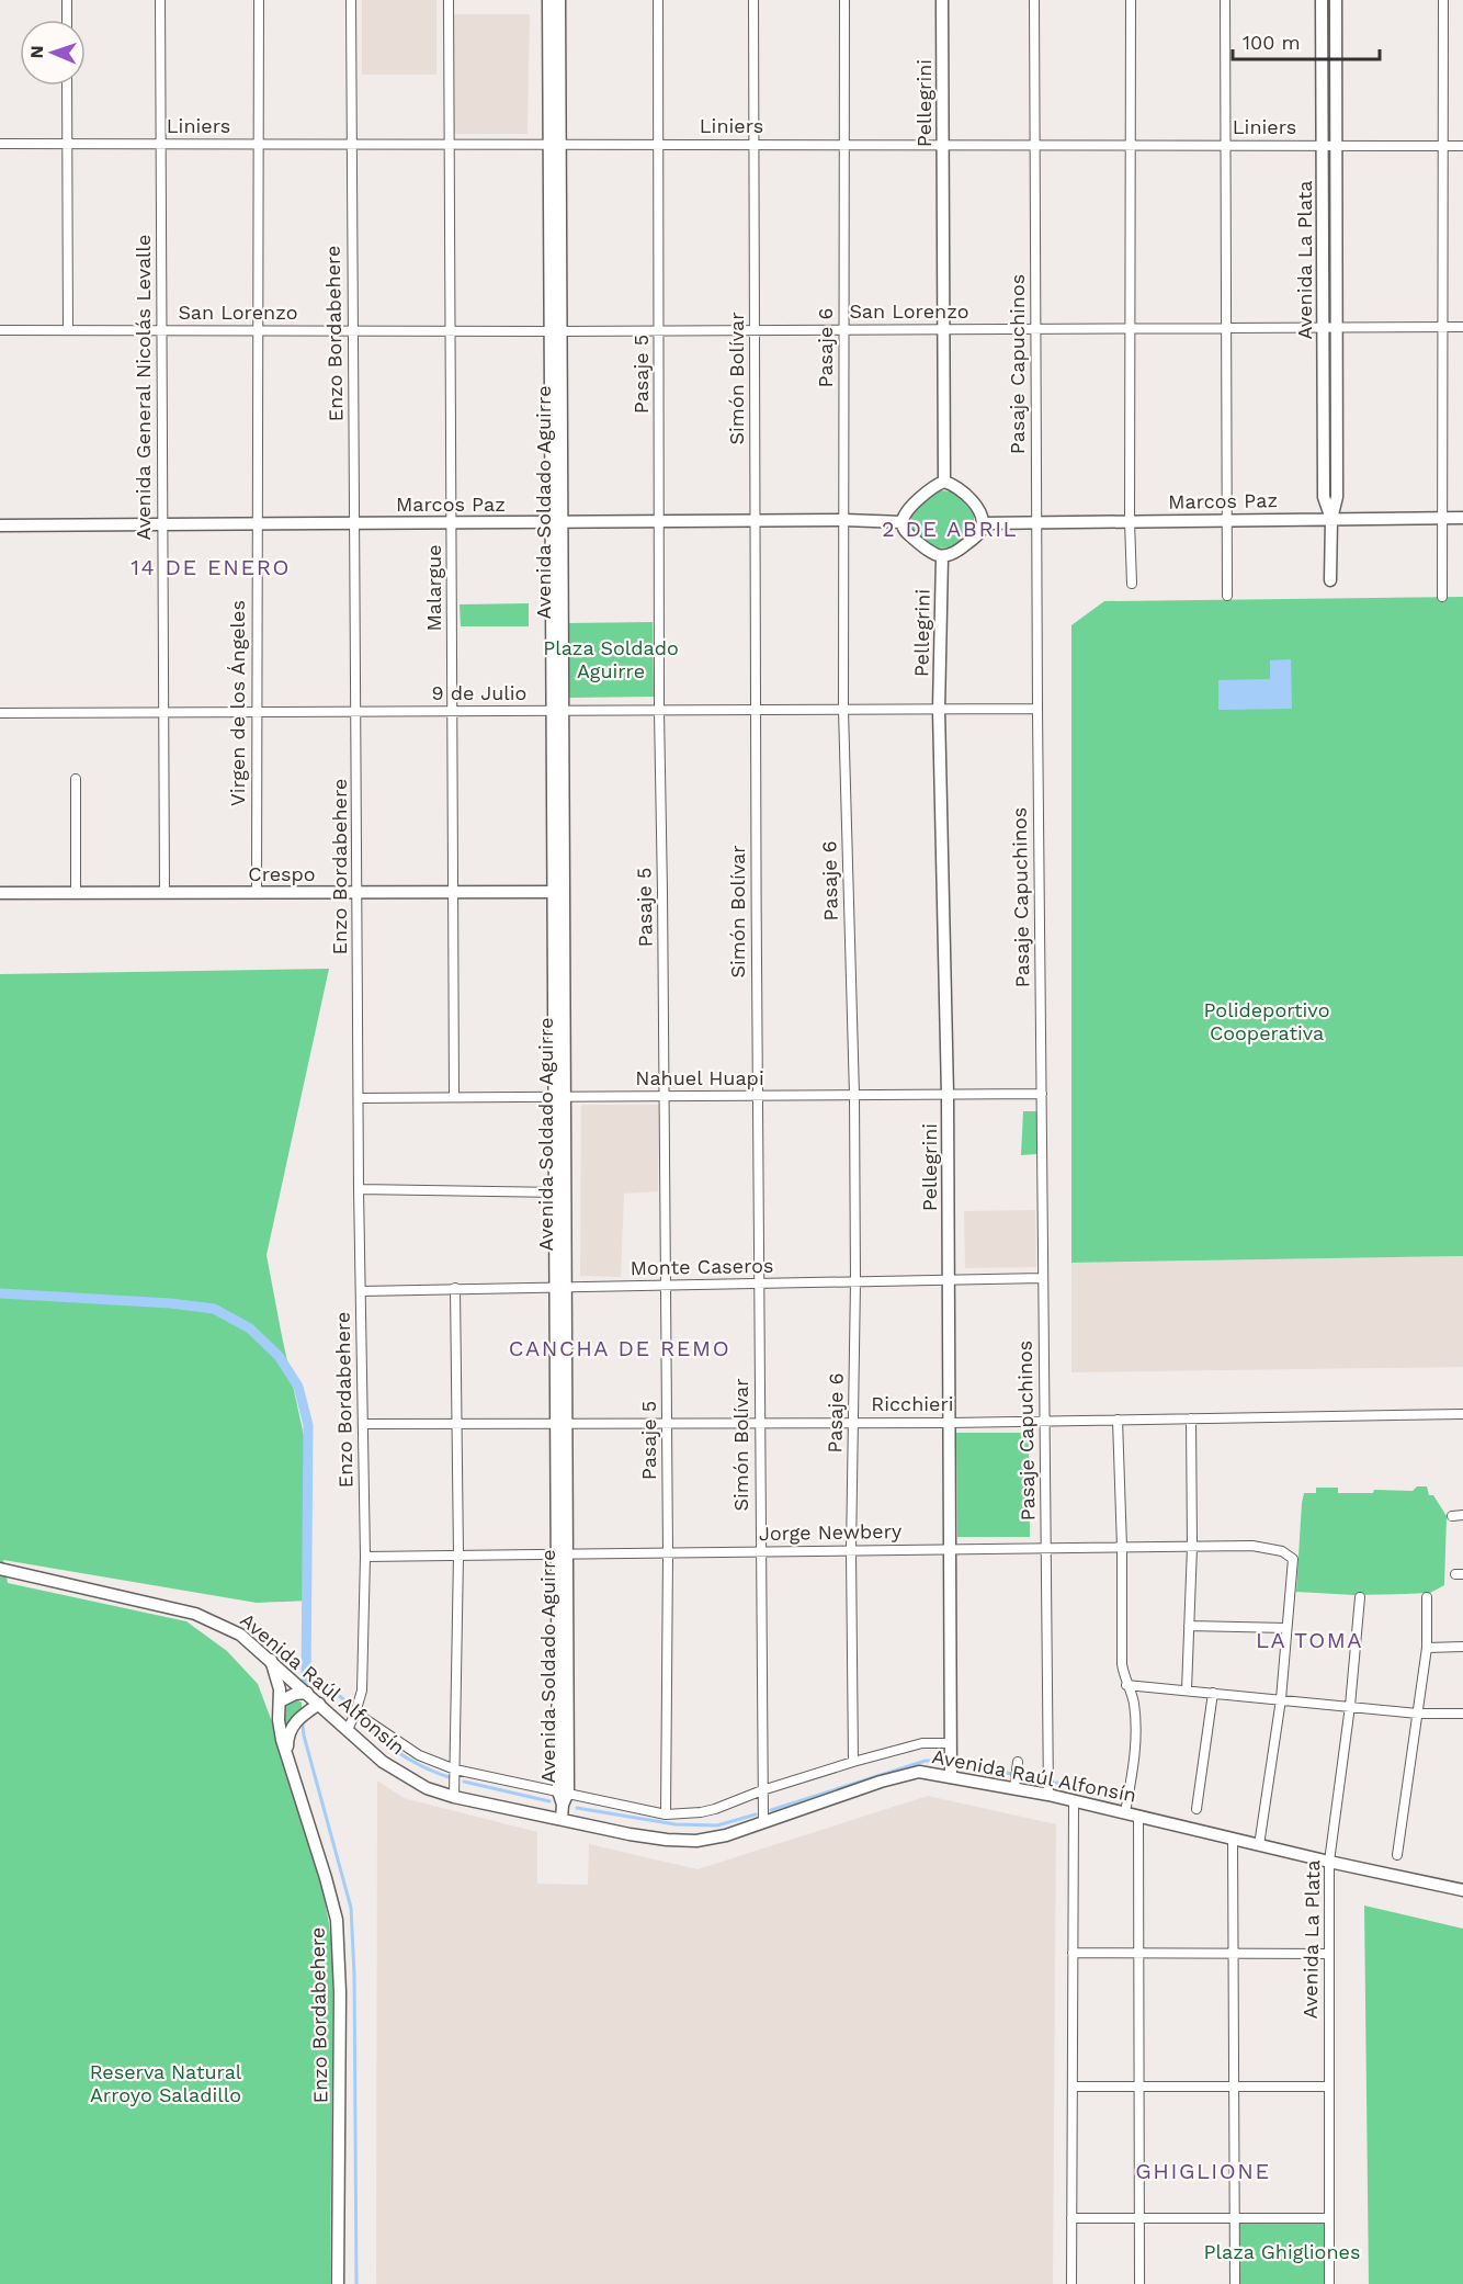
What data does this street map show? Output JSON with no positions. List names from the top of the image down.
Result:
{
  "streets": {
    "street": [
      "Pellegrini",
      "Liniers",
      "Avenida La Plata",
      "San Lorenzo",
      "Enzo Bordabehere",
      "Pasaje 6",
      "Pasaje Capuchinos",
      "Pasaje 5",
      "Simón Bolívar",
      "Avenida General Nicolás Levalle",
      "Marcos Paz",
      "Avenida Soldado Aguirre",
      "Malargue",
      "9 de Julio",
      "Virgen de los Ángeles",
      "Crespo",
      "Nahuel Huapi",
      "Monte Caseros",
      "Ricchieri",
      "Jorge Newbery",
      "Avenida Raúl Alfonsín"
    ]
  },
  "crossings": [
    ["Pellegrini", "Liniers"],
    ["Pellegrini", "San Lorenzo"],
    ["Pellegrini", "Marcos Paz"],
    ["Pellegrini", "9 de Julio"],
    ["Pellegrini", "Nahuel Huapi"],
    ["Pellegrini", "Monte Caseros"],
    ["Pellegrini", "Ricchieri"],
    ["Pellegrini", "Jorge Newbery"],
    ["Pellegrini", "Avenida Raúl Alfonsín"],
    ["Liniers", "Avenida La Plata"],
    ["Liniers", "Enzo Bordabehere"],
    ["Liniers", "Pasaje 6"],
    ["Liniers", "Pasaje Capuchinos"],
    ["Liniers", "Pasaje 5"],
    ["Liniers", "Simón Bolívar"],
    ["Liniers", "Avenida General Nicolás Levalle"],
    ["Liniers", "Avenida Soldado Aguirre"],
    ["Liniers", "Malargue"],
    ["Liniers", "Virgen de los Ángeles"],
    ["Avenida La Plata", "San Lorenzo"],
    ["Avenida La Plata", "Marcos Paz"],
    ["Avenida La Plata", "Avenida Raúl Alfonsín"],
    ["San Lorenzo", "Enzo Bordabehere"],
    ["San Lorenzo", "Pasaje 6"],
    ["San Lorenzo", "Pasaje Capuchinos"],
    ["San Lorenzo", "Pasaje 5"],
    ["San Lorenzo", "Simón Bolívar"],
    ["San Lorenzo", "Avenida General Nicolás Levalle"],
    ["San Lorenzo", "Avenida Soldado Aguirre"],
    ["San Lorenzo", "Malargue"],
    ["San Lorenzo", "Virgen de los Ángeles"],
    ["Enzo Bordabehere", "Marcos Paz"],
    ["Enzo Bordabehere", "9 de Julio"],
    ["Enzo Bordabehere", "Crespo"],
    ["Enzo Bordabehere", "Nahuel Huapi"],
    ["Enzo Bordabehere", "Monte Caseros"],
    ["Enzo Bordabehere", "Ricchieri"],
    ["Enzo Bordabehere", "Jorge Newbery"],
    ["Enzo Bordabehere", "Avenida Raúl Alfonsín"],
    ["Pasaje 6", "Marcos Paz"],
    ["Pasaje 6", "9 de Julio"],
    ["Pasaje 6", "Nahuel Huapi"],
    ["Pasaje 6", "Monte Caseros"],
    ["Pasaje 6", "Ricchieri"],
    ["Pasaje 6", "Jorge Newbery"],
    ["Pasaje Capuchinos", "Marcos Paz"],
    ["Pasaje Capuchinos", "9 de Julio"],
    ["Pasaje Capuchinos", "Nahuel Huapi"],
    ["Pasaje Capuchinos", "Monte Caseros"],
    ["Pasaje Capuchinos", "Ricchieri"],
    ["Pasaje Capuchinos", "Jorge Newbery"],
    ["Pasaje Capuchinos", "Avenida Raúl Alfonsín"],
    ["Pasaje 5", "Marcos Paz"],
    ["Pasaje 5", "9 de Julio"],
    ["Pasaje 5", "Nahuel Huapi"],
    ["Pasaje 5", "Monte Caseros"],
    ["Pasaje 5", "Ricchieri"],
    ["Pasaje 5", "Jorge Newbery"],
    ["Simón Bolívar", "Marcos Paz"],
    ["Simón Bolívar", "9 de Julio"],
    ["Simón Bolívar", "Nahuel Huapi"],
    ["Simón Bolívar", "Monte Caseros"],
    ["Simón Bolívar", "Ricchieri"],
    ["Simón Bolívar", "Jorge Newbery"],
    ["Simón Bolívar", "Avenida Raúl Alfonsín"],
    ["Avenida General Nicolás Levalle", "Marcos Paz"],
    ["Avenida General Nicolás Levalle", "9 de Julio"],
    ["Avenida General Nicolás Levalle", "Crespo"],
    ["Marcos Paz", "Avenida Soldado Aguirre"],
    ["Marcos Paz", "Malargue"],
    ["Marcos Paz", "Virgen de los Ángeles"],
    ["Avenida Soldado Aguirre", "9 de Julio"],
    ["Avenida Soldado Aguirre", "Crespo"],
    ["Avenida Soldado Aguirre", "Nahuel Huapi"],
    ["Avenida Soldado Aguirre", "Monte Caseros"],
    ["Avenida Soldado Aguirre", "Ricchieri"],
    ["Avenida Soldado Aguirre", "Jorge Newbery"],
    ["Avenida Soldado Aguirre", "Avenida Raúl Alfonsín"],
    ["Malargue", "9 de Julio"],
    ["Malargue", "Crespo"],
    ["Malargue", "Nahuel Huapi"],
    ["9 de Julio", "Virgen de los Ángeles"],
    ["Virgen de los Ángeles", "Crespo"]
  ],
  "districts": [
    "2 DE ABRIL",
    "14 DE ENERO",
    "CANCHA DE REMO",
    "LA TOMA",
    "GHIGLIONE"
  ],
  "parks": [
    "Plaza Soldado Aguirre",
    "Polideportivo Cooperativa",
    "Reserva Natural Arroyo Saladillo",
    "Plaza Ghigliones"
  ],
  "scale_bar": "100 m",
  "north": "left"
}
